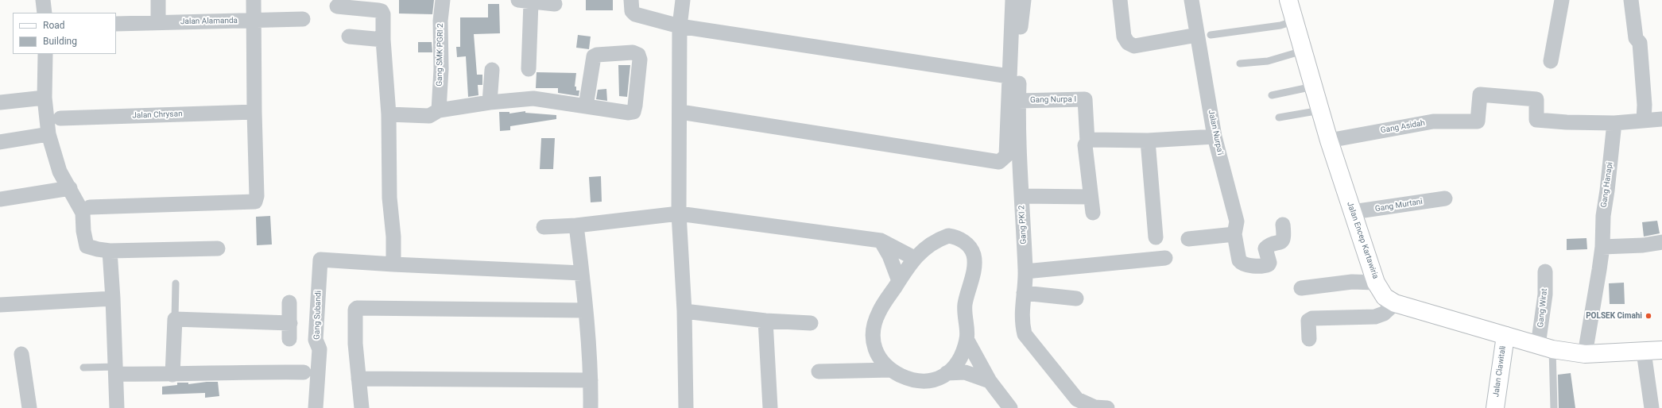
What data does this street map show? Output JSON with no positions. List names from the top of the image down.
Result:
{
  "streets": {
    "main road": ["Jalan Encep Kartawiria", "Jalan Ciawitali"],
    "street": [
      "Jalan Alamanda",
      "Gang SMK PGRI 2",
      "Gang Nurpa I",
      "Jalan Chrysan",
      "Gang Asidah",
      "Jalan Nurpa'i",
      "Gang Hanapi",
      "Gang Murtani",
      "Gang PKI 2",
      "Gang Wirat",
      "Gang Subandi"
    ]
  },
  "crossings": [
    ["Gang Nurpa I", "Gang PKI 2"],
    ["Gang Asidah", "Gang Hanapi"],
    ["Gang Asidah", "Jalan Encep Kartawiria"],
    ["Gang Hanapi", "Jalan Encep Kartawiria"],
    ["Gang Murtani", "Jalan Encep Kartawiria"],
    ["Jalan Encep Kartawiria", "Gang Wirat"],
    ["Jalan Encep Kartawiria", "Jalan Ciawitali"]
  ],
  "places": ["POLSEK Cimahi"],
  "legend": ["Road", "Building"]
}
